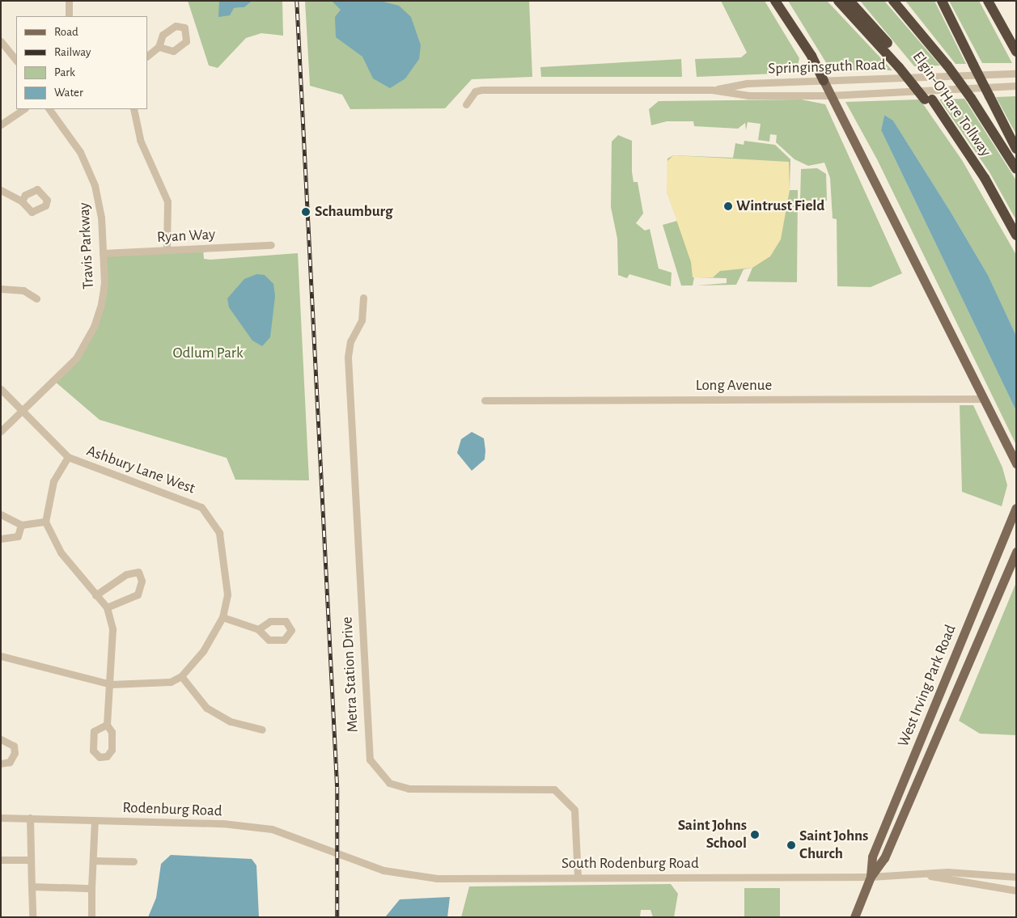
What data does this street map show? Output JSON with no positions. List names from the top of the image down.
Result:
{
  "streets": {
    "highway": ["Elgin-O'Hare Tollway"],
    "main road": ["West Irving Park Road"],
    "street": [
      "Springinsguth Road",
      "Ryan Way",
      "Travis Parkway",
      "Long Avenue",
      "Ashbury Lane West",
      "Metra Station Drive",
      "Rodenburg Road",
      "South Rodenburg Road"
    ]
  },
  "crossings": [
    ["Ryan Way", "Travis Parkway"],
    ["Travis Parkway", "Ashbury Lane West"],
    ["Metra Station Drive", "South Rodenburg Road"],
    ["West Irving Park Road", "South Rodenburg Road"],
    ["Rodenburg Road", "South Rodenburg Road"]
  ],
  "parks": ["Odlum Park"],
  "places": [
    "Wintrust Field",
    "Schaumburg",
    "Saint Johns School",
    "Saint Johns Church"
  ],
  "legend": [
    "Road",
    "Railway",
    "Park",
    "Water"
  ]
}
